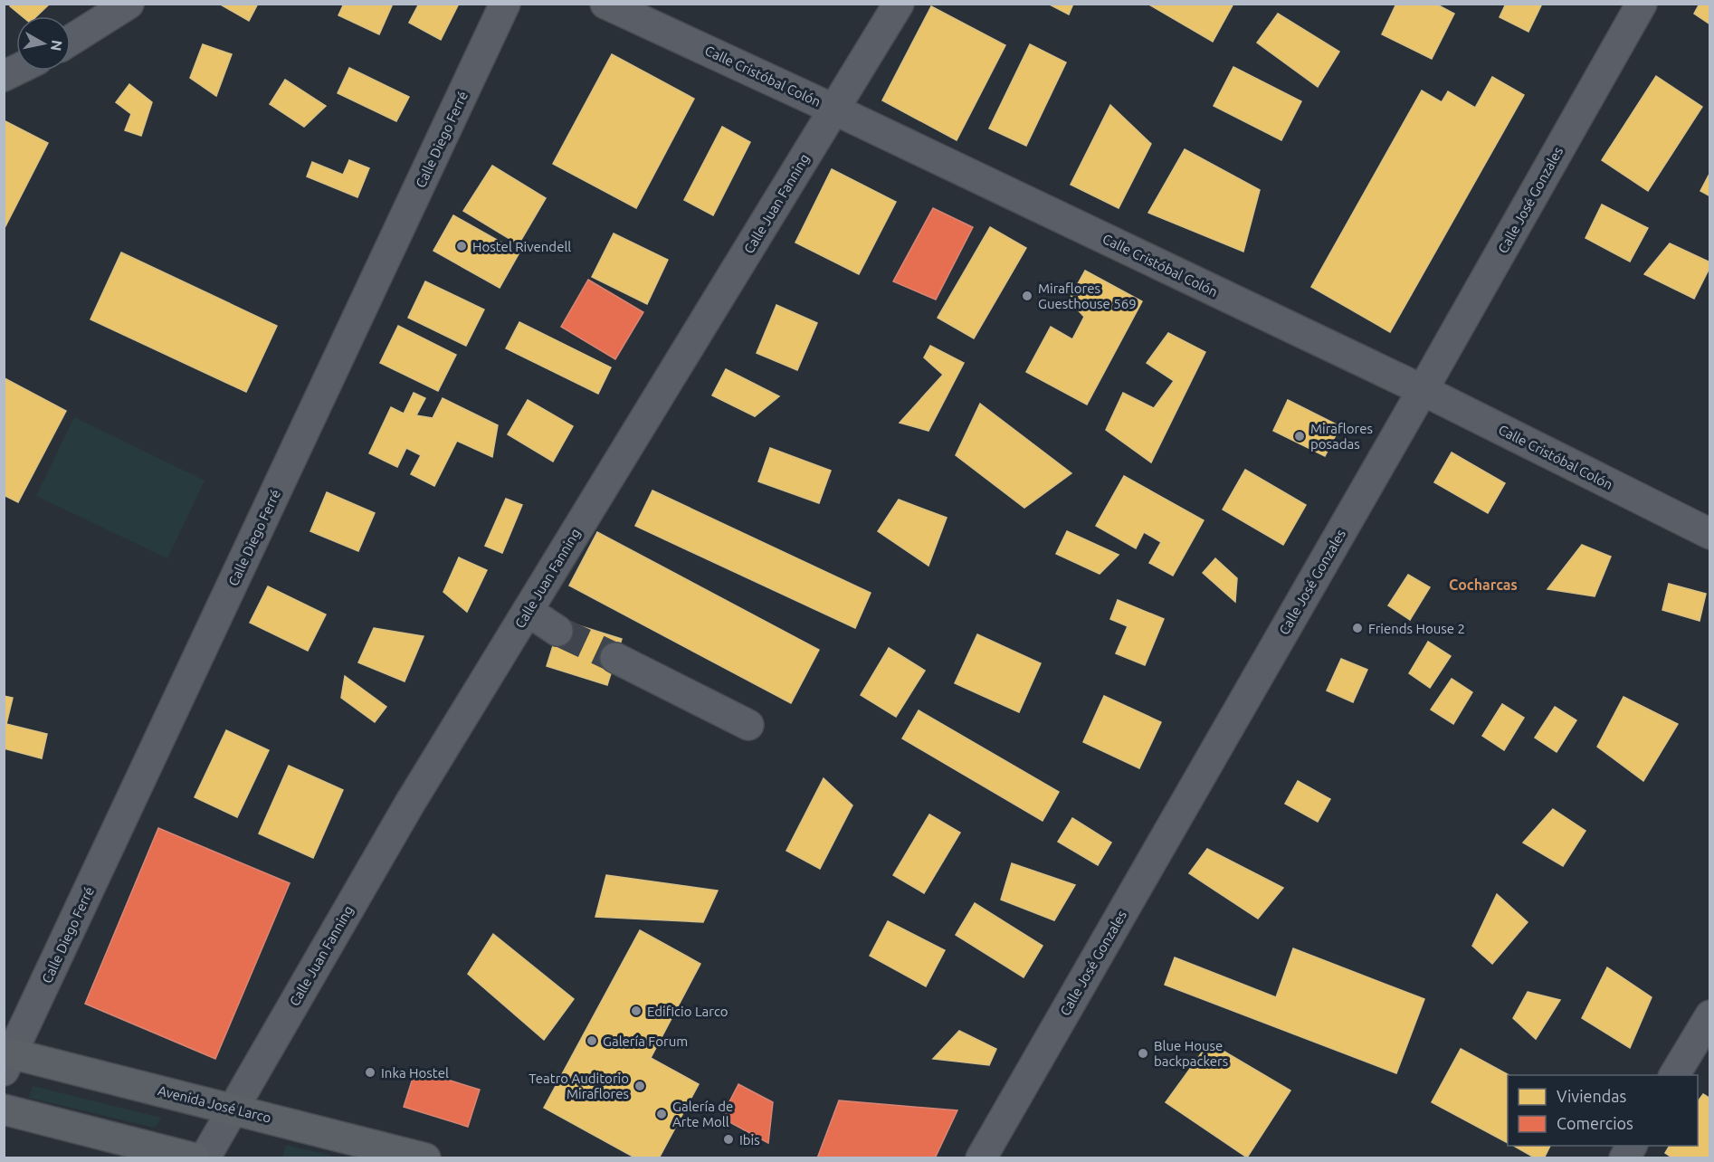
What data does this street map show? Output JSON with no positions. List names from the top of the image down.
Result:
{
  "streets": {
    "main road": ["Avenida José Larco"],
    "street": [
      "Calle Cristóbal Colón",
      "Calle Diego Ferré",
      "Calle José Gonzales",
      "Calle Juan Fanning"
    ]
  },
  "crossings": [
    ["Calle Cristóbal Colón", "Calle José Gonzales"],
    ["Calle Cristóbal Colón", "Calle Juan Fanning"],
    ["Calle Diego Ferré", "Avenida José Larco"],
    ["Calle Juan Fanning", "Avenida José Larco"]
  ],
  "districts": ["Cocharcas"],
  "places": [
    "Hostel Rivendell",
    "Miraflores Guesthouse 569",
    "Miraflores posadas",
    "Friends House 2",
    "Edificio Larco",
    "Galería Forum",
    "Blue House backpackers",
    "Inka Hostel",
    "Teatro Auditorio Miraflores",
    "Galería de Arte Moll",
    "Ibis"
  ],
  "legend": ["Viviendas", "Comercios"],
  "north": "right"
}
